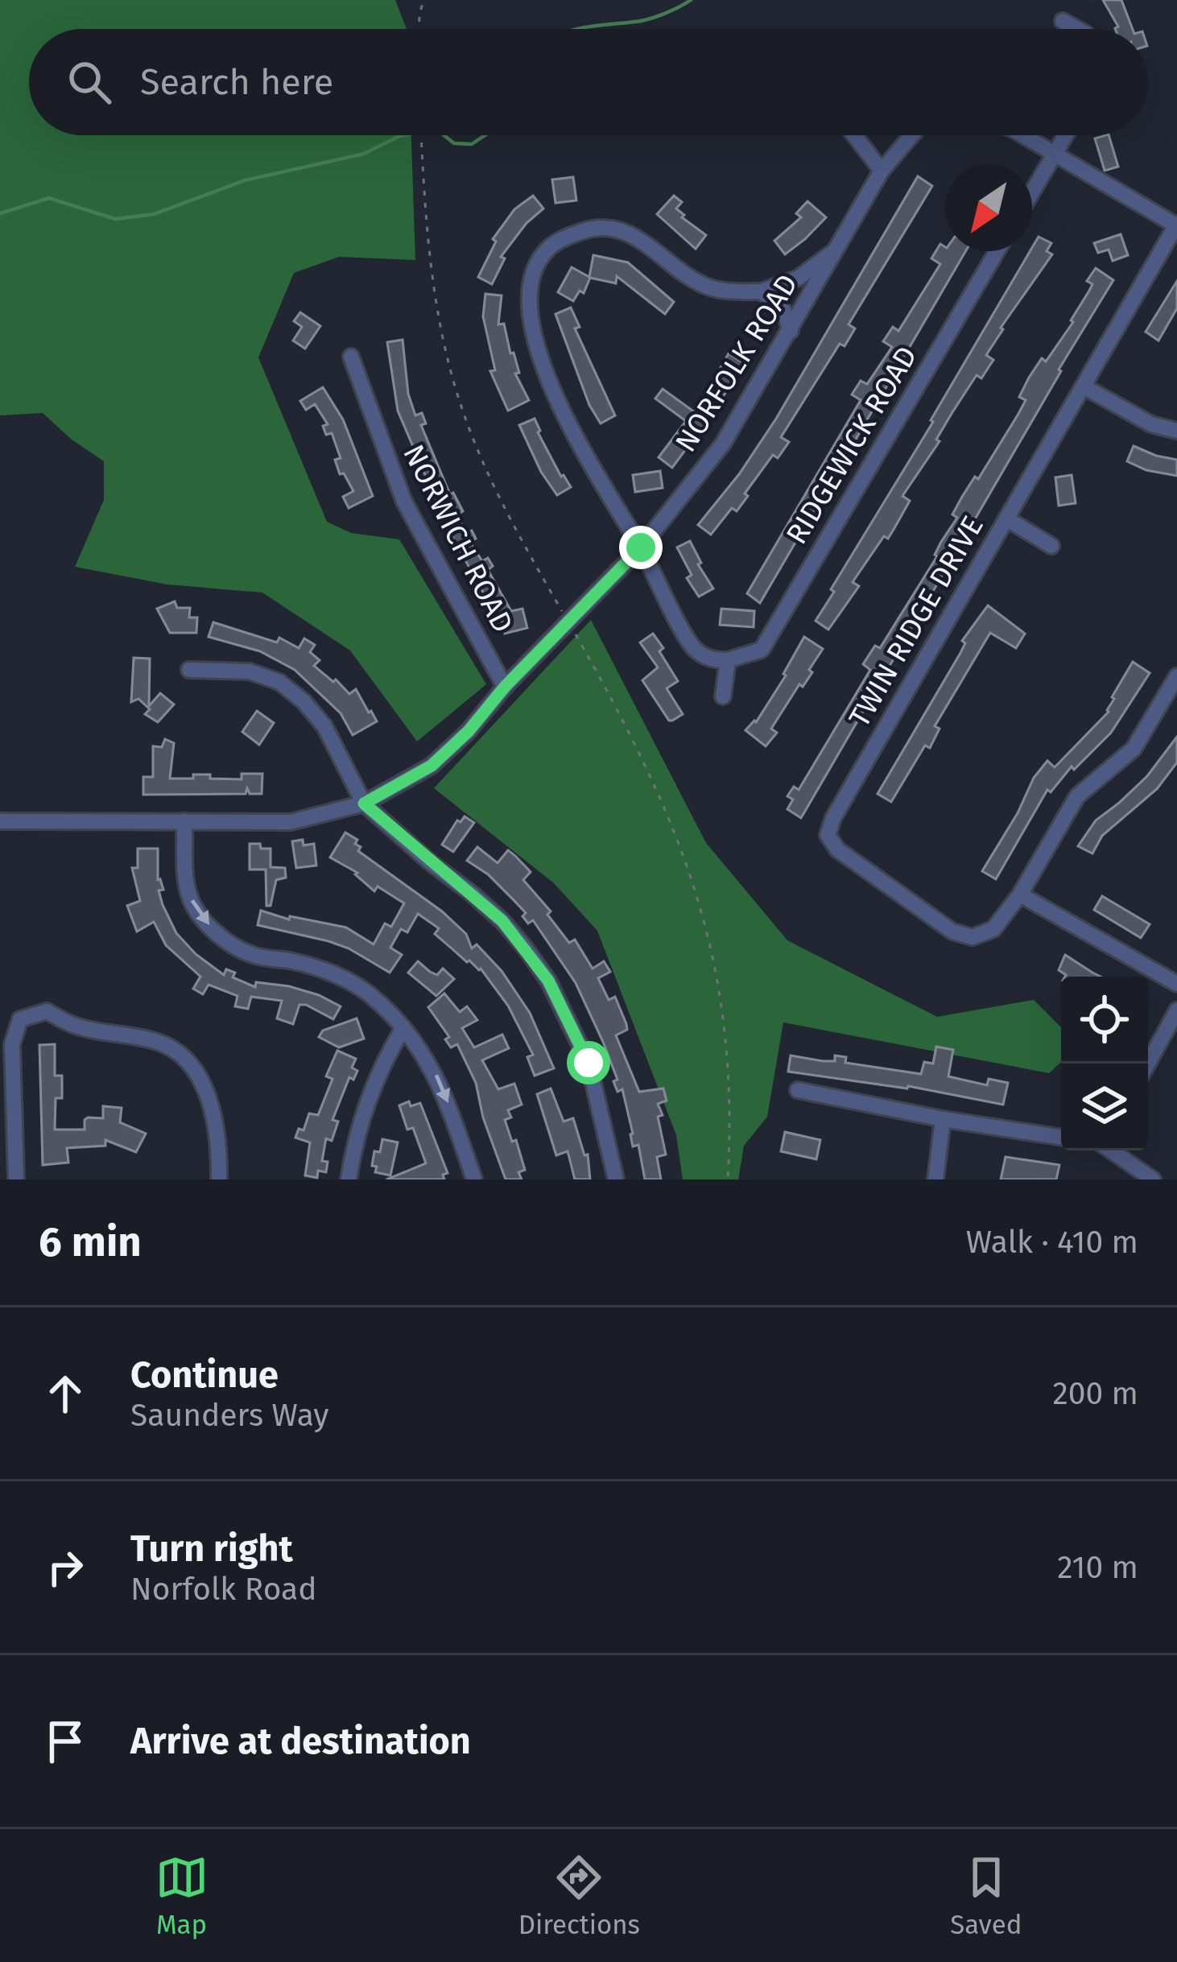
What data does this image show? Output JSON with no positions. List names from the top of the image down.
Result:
{
  "streets": {
    "street": [
      "NORFOLK ROAD",
      "RIDGEWICK ROAD",
      "NORWICH ROAD",
      "TWIN RIDGE DRIVE"
    ]
  },
  "crossings": [
    ["NORFOLK ROAD", "NORWICH ROAD"]
  ],
  "north": "bottom left",
  "page": {
    "search": "Search here",
    "heading": ["6 min", "Walk · 410 m"],
    "list": [
      ["Continue", "Saunders Way", "200 m"],
      ["Turn right", "Norfolk Road", "210 m"],
      "Arrive at destination"
    ],
    "nav": ["Map", "Directions", "Saved"]
  }
}
